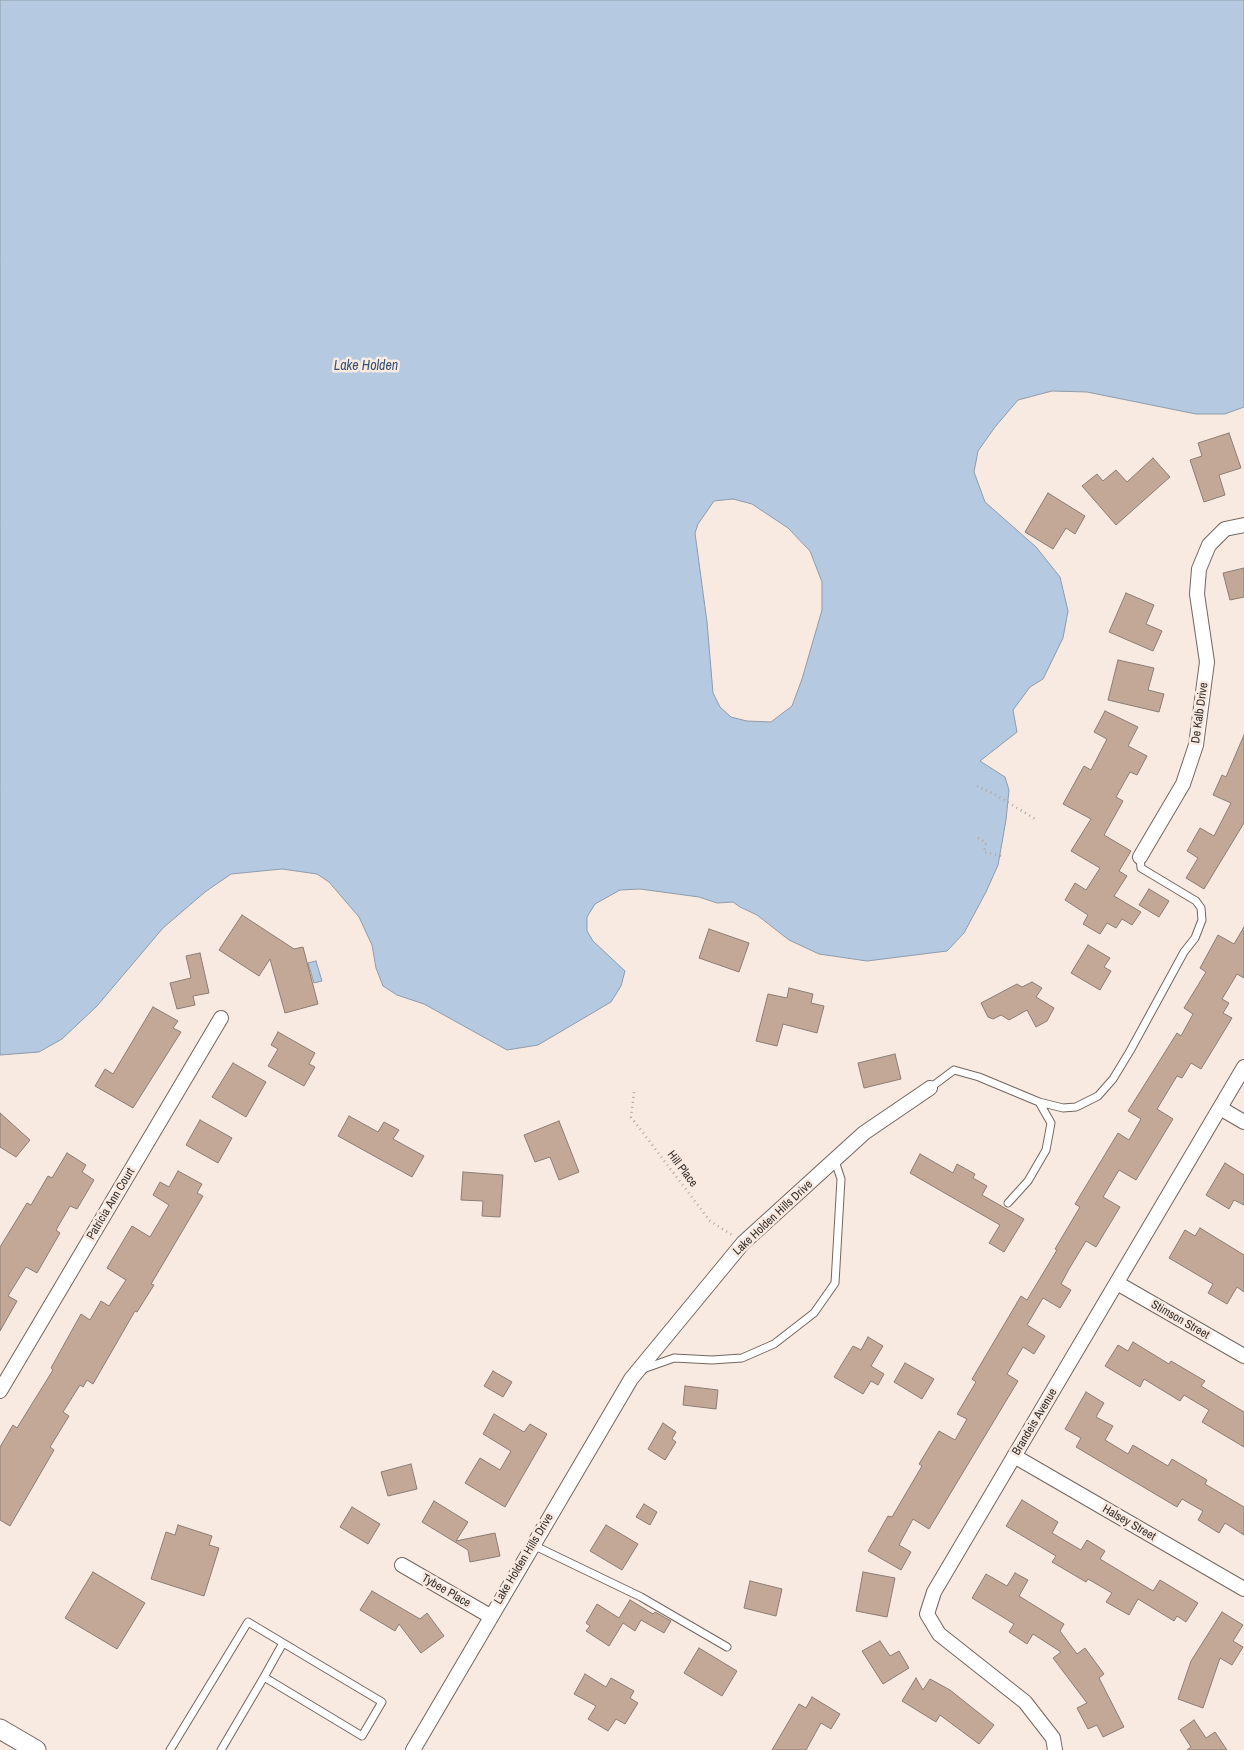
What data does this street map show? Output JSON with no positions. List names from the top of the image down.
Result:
{
  "streets": {
    "street": [
      "De Kalb Drive",
      "Patricia Ann Court",
      "Lake Holden Hills Drive",
      "Stimson Street",
      "Brandeis Avenue",
      "Halsey Street",
      "Tybee Place"
    ],
    "path": ["Hill Place"]
  },
  "crossings": [
    ["Hill Place", "Lake Holden Hills Drive"],
    ["Lake Holden Hills Drive", "Tybee Place"],
    ["Stimson Street", "Brandeis Avenue"],
    ["Brandeis Avenue", "Halsey Street"]
  ],
  "water": ["Lake Holden"]
}
